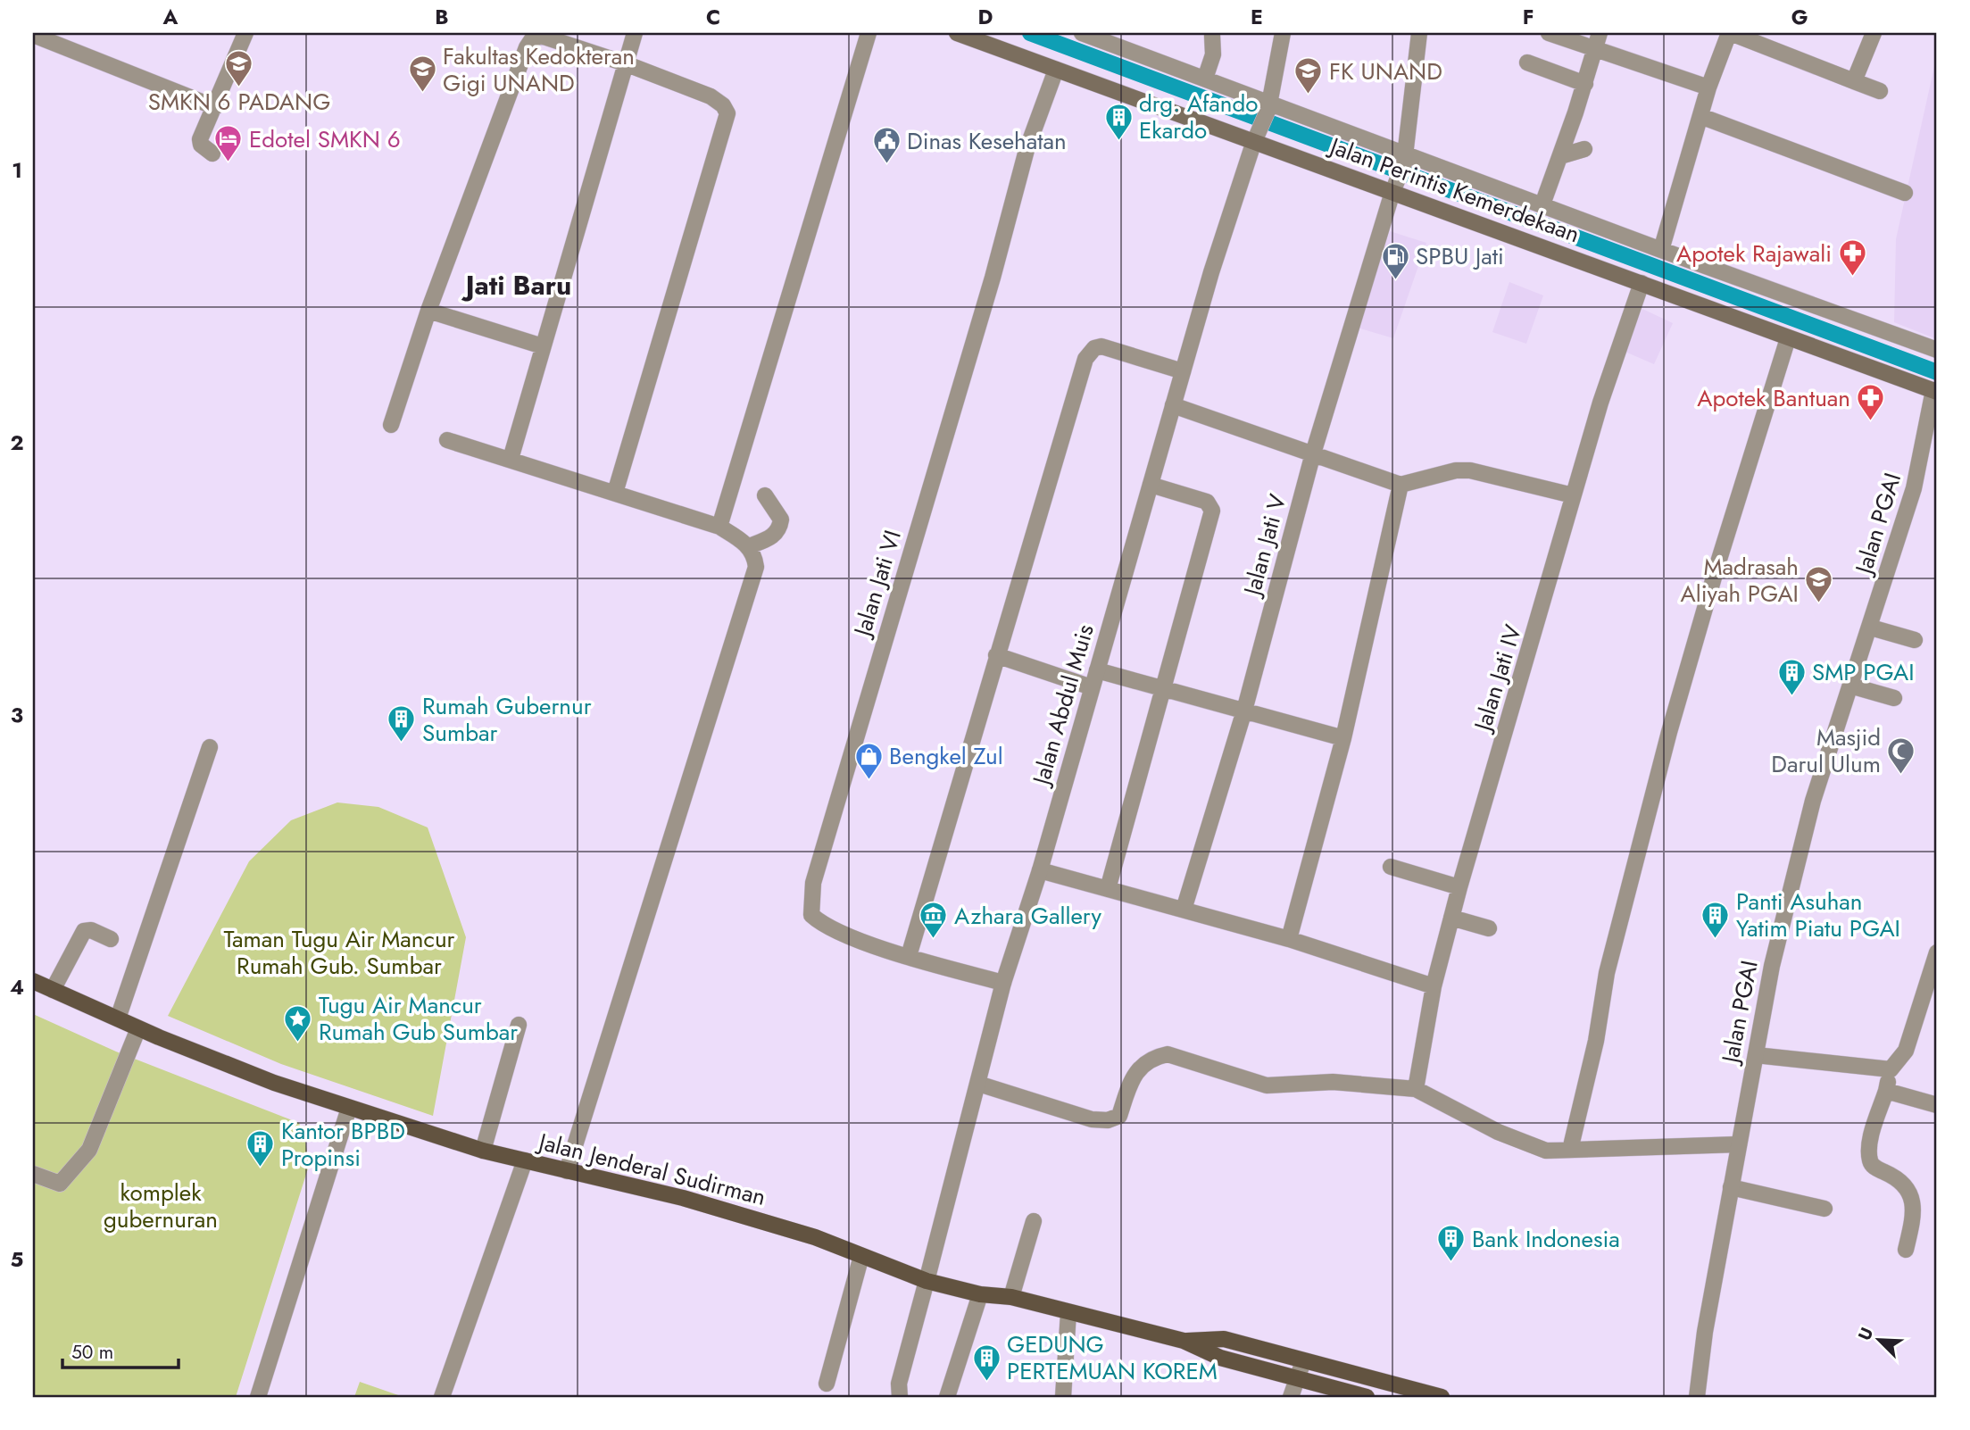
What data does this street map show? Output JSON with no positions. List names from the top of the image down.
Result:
{
  "streets": {
    "main road": ["Jalan Perintis Kemerdekaan", "Jalan Jenderal Sudirman"],
    "street": [
      "Jalan PGAI",
      "Jalan Jati V",
      "Jalan Jati VI",
      "Jalan Jati IV",
      "Jalan Abdul Muis"
    ]
  },
  "crossings": [
    ["Jalan Perintis Kemerdekaan", "Jalan PGAI"],
    ["Jalan Perintis Kemerdekaan", "Jalan Jati V"],
    ["Jalan Perintis Kemerdekaan", "Jalan Jati VI"],
    ["Jalan Perintis Kemerdekaan", "Jalan Jati IV"],
    ["Jalan Perintis Kemerdekaan", "Jalan Abdul Muis"],
    ["Jalan Jati VI", "Jalan Abdul Muis"],
    ["Jalan Abdul Muis", "Jalan Jenderal Sudirman"]
  ],
  "districts": ["Jati Baru"],
  "parks": ["Taman Tugu Air Mancur Rumah Gub. Sumbar", "komplek gubernuran"],
  "places": {
    "school or university": [
      "SMKN 6 PADANG",
      "Fakultas Kedokteran Gigi UNAND",
      "FK UNAND",
      "Madrasah Aliyah PGAI"
    ],
    "building": [
      "drg. Afando Ekardo",
      "SMP PGAI",
      "Rumah Gubernur Sumbar",
      "Panti Asuhan Yatim Piatu PGAI",
      "Kantor BPBD Propinsi",
      "Bank Indonesia",
      "GEDUNG PERTEMUAN KOREM"
    ],
    "hotel": ["Edotel SMKN 6"],
    "public building": ["Dinas Kesehatan"],
    "pharmacy": ["Apotek Rajawali", "Apotek Bantuan"],
    "fuel station": ["SPBU Jati"],
    "mosque": ["Masjid Darul Ulum"],
    "shop": ["Bengkel Zul"],
    "museum": ["Azhara Gallery"],
    "place": ["Tugu Air Mancur Rumah Gub Sumbar"]
  },
  "scale_bar": "50 m",
  "north": "top left",
  "grid": {
    "columns": [
      "A",
      "B",
      "C",
      "D",
      "E",
      "F",
      "G"
    ],
    "rows": [
      "1",
      "2",
      "3",
      "4",
      "5"
    ]
  }
}
